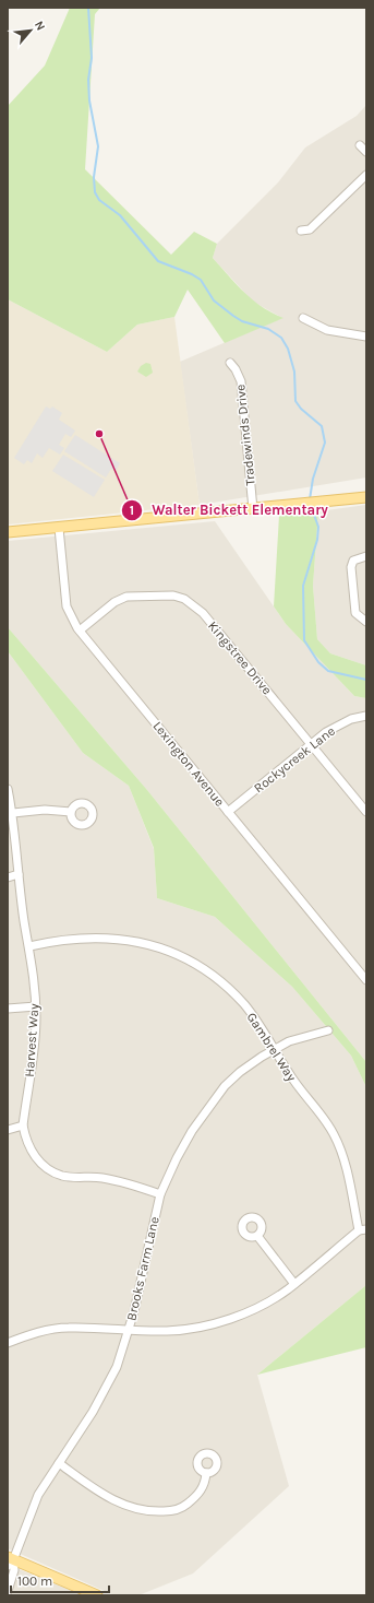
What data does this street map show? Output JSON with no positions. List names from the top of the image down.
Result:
{
  "streets": {
    "street": [
      "Tradewinds Drive",
      "Kingstree Drive",
      "Rockycreek Lane",
      "Lexington Avenue",
      "Harvest Way",
      "Gambrel Way",
      "Brooks Farm Lane"
    ]
  },
  "crossings": [
    ["Kingstree Drive", "Rockycreek Lane"],
    ["Kingstree Drive", "Lexington Avenue"],
    ["Rockycreek Lane", "Lexington Avenue"],
    ["Harvest Way", "Gambrel Way"],
    ["Harvest Way", "Brooks Farm Lane"],
    ["Gambrel Way", "Brooks Farm Lane"]
  ],
  "places": ["Walter Bickett Elementary"],
  "scale_bar": "100 m",
  "north": "top right"
}
